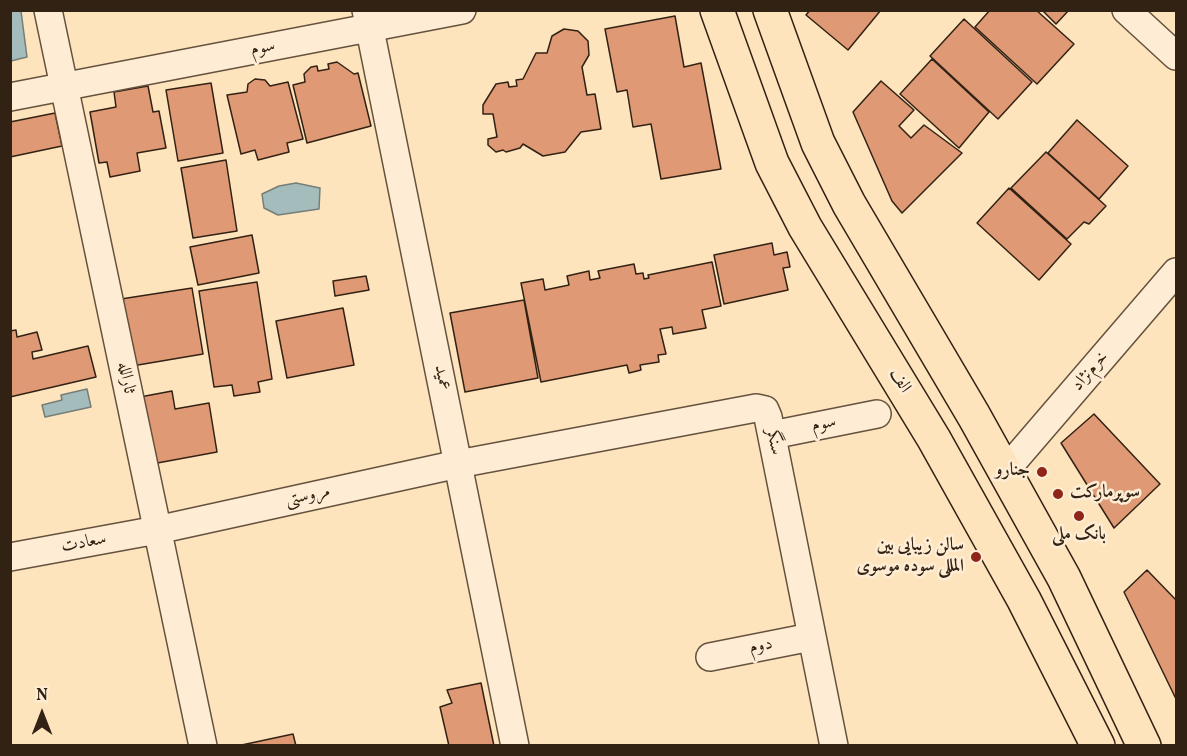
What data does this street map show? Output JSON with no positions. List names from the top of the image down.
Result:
{
  "streets": {
    "main road": ["الف"],
    "street": [
      "سوم",
      "خرم‌نژاد",
      "ثارالله",
      "عمید",
      "سنگر",
      "مروستی",
      "سعادت",
      "دوم"
    ]
  },
  "crossings": [
    ["سوم", "ثارالله"],
    ["سوم", "عمید"],
    ["سوم", "سنگر"],
    ["ثارالله", "مروستی"],
    ["ثارالله", "سعادت"],
    ["عمید", "سنگر"],
    ["عمید", "مروستی"],
    ["سنگر", "مروستی"],
    ["سنگر", "دوم"],
    ["مروستی", "سعادت"]
  ],
  "places": [
    "جنارو",
    "سوپرمارکت",
    "بانک ملی",
    "سالن زیبایی بین المللی سوده موسوی"
  ],
  "north": "top"
}
